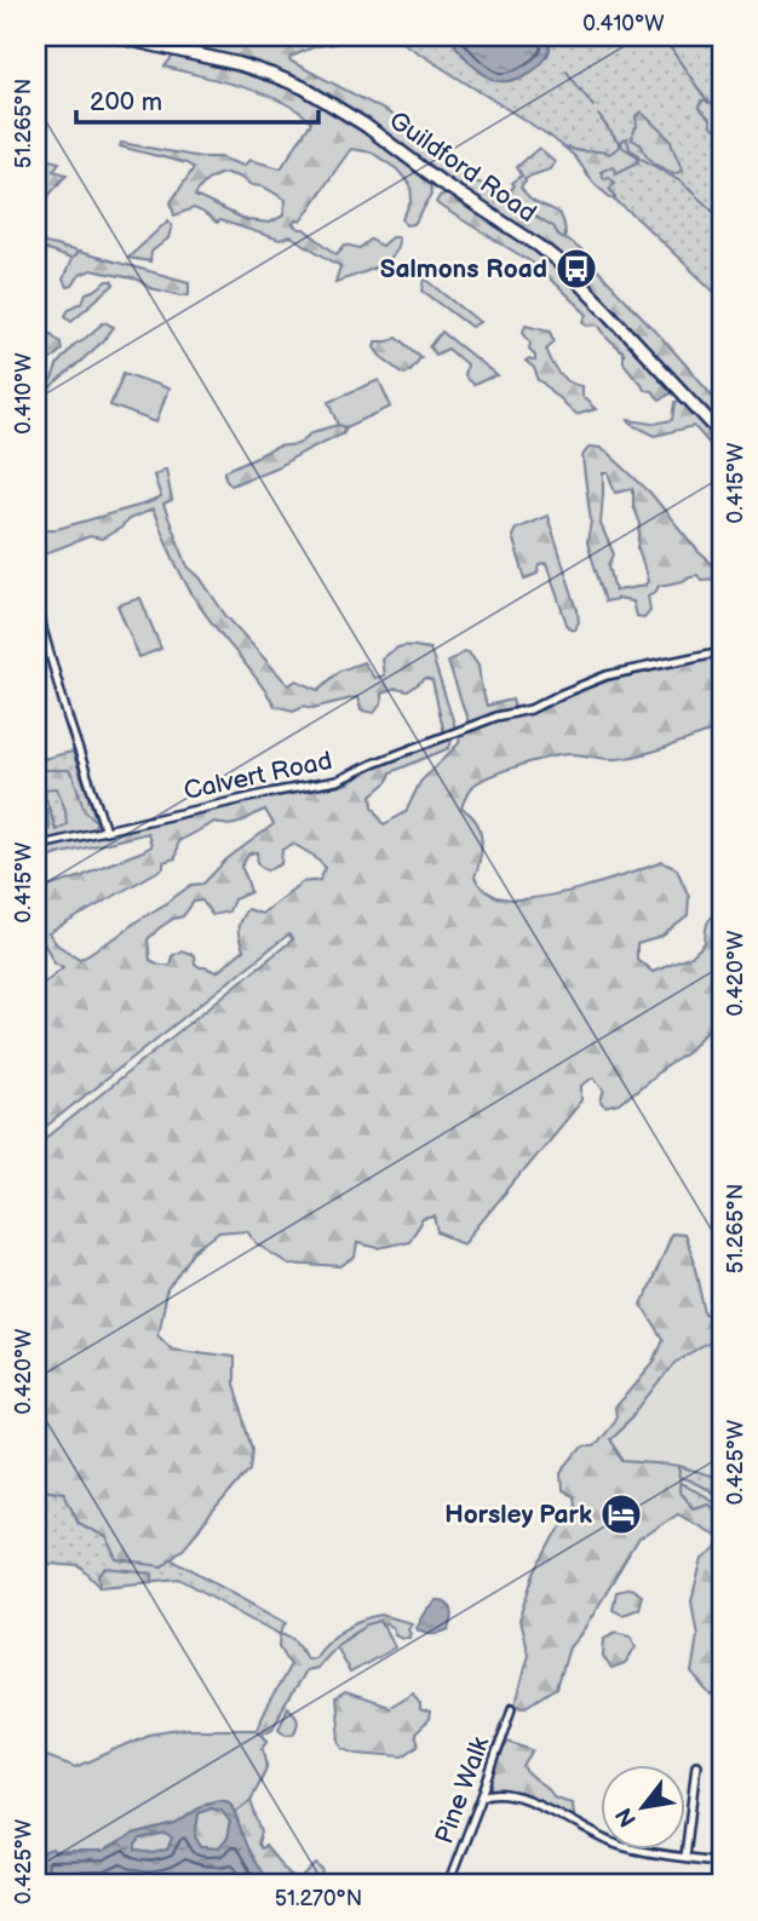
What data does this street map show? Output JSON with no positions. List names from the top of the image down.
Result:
{
  "streets": {
    "main road": ["Guildford Road"],
    "street": ["Calvert Road", "Pine Walk"]
  },
  "places": {
    "bus stop": ["Salmons Road"],
    "hotel": ["Horsley Park"]
  },
  "scale_bar": "200 m",
  "north": "bottom left",
  "coordinates": [
    "0.410°W",
    "51.265°N",
    "0.415°W",
    "0.420°W",
    "0.425°W",
    "51.270°N"
  ]
}
